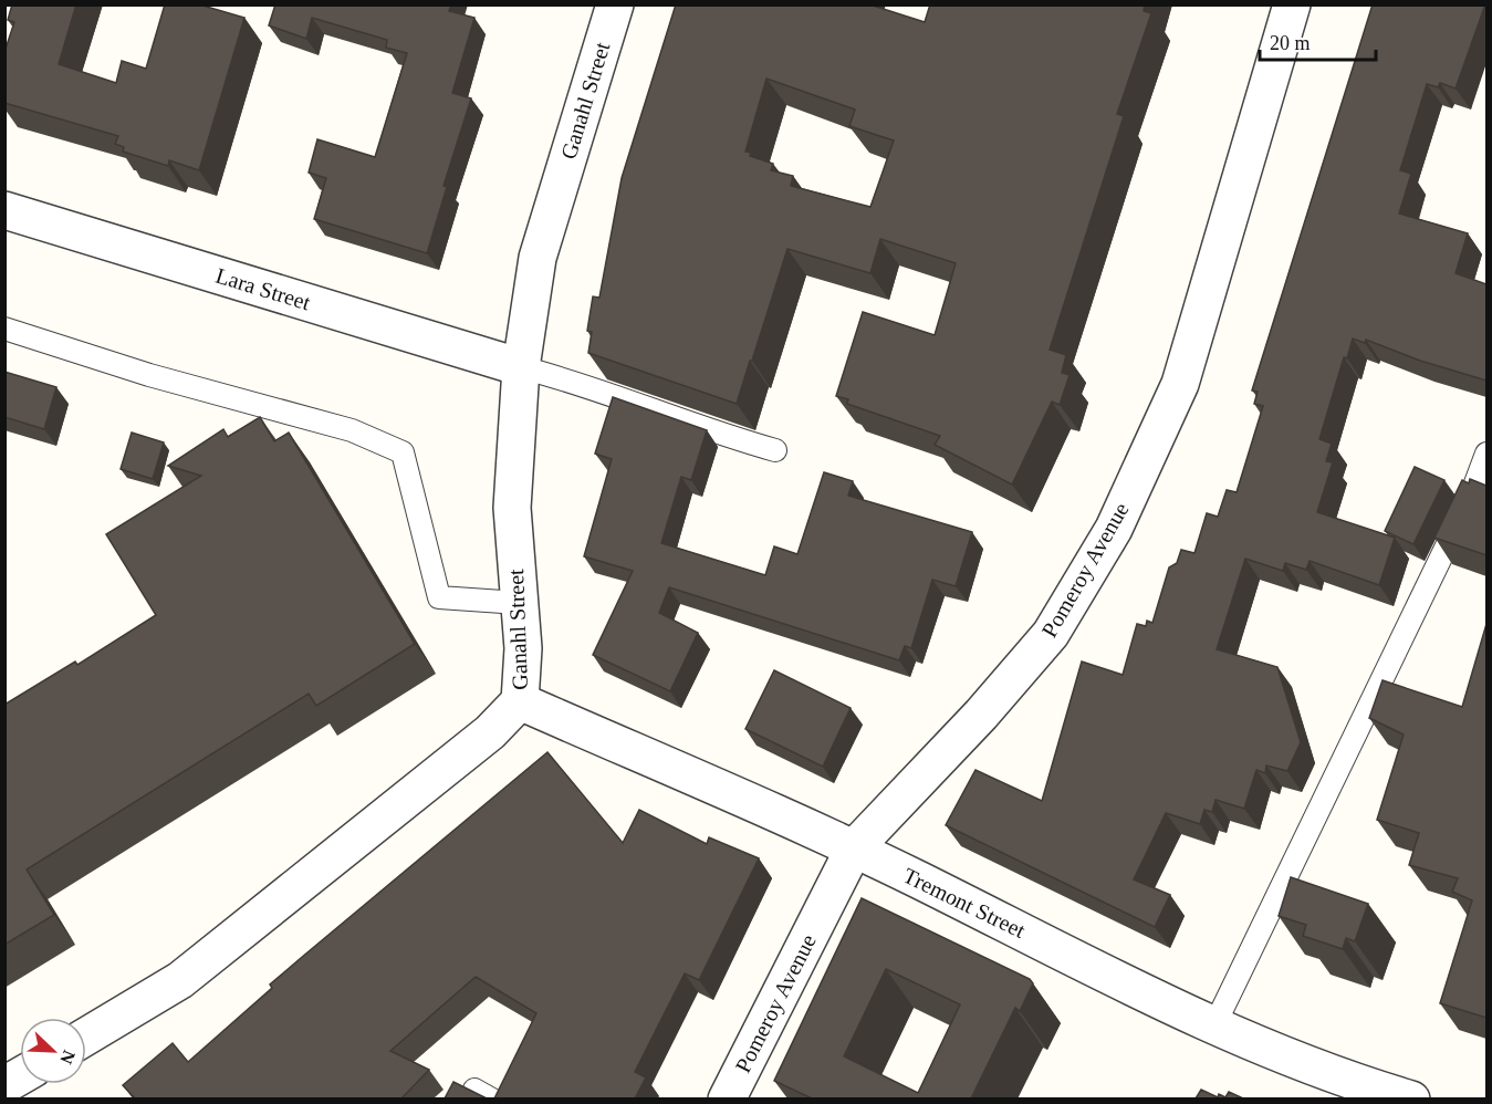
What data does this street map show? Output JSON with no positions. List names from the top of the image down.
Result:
{
  "streets": {
    "street": [
      "Ganahl Street",
      "Lara Street",
      "Pomeroy Avenue",
      "Tremont Street"
    ]
  },
  "crossings": [
    ["Ganahl Street", "Lara Street"],
    ["Ganahl Street", "Tremont Street"],
    ["Pomeroy Avenue", "Tremont Street"]
  ],
  "scale_bar": "20 m",
  "north": "bottom right"
}
